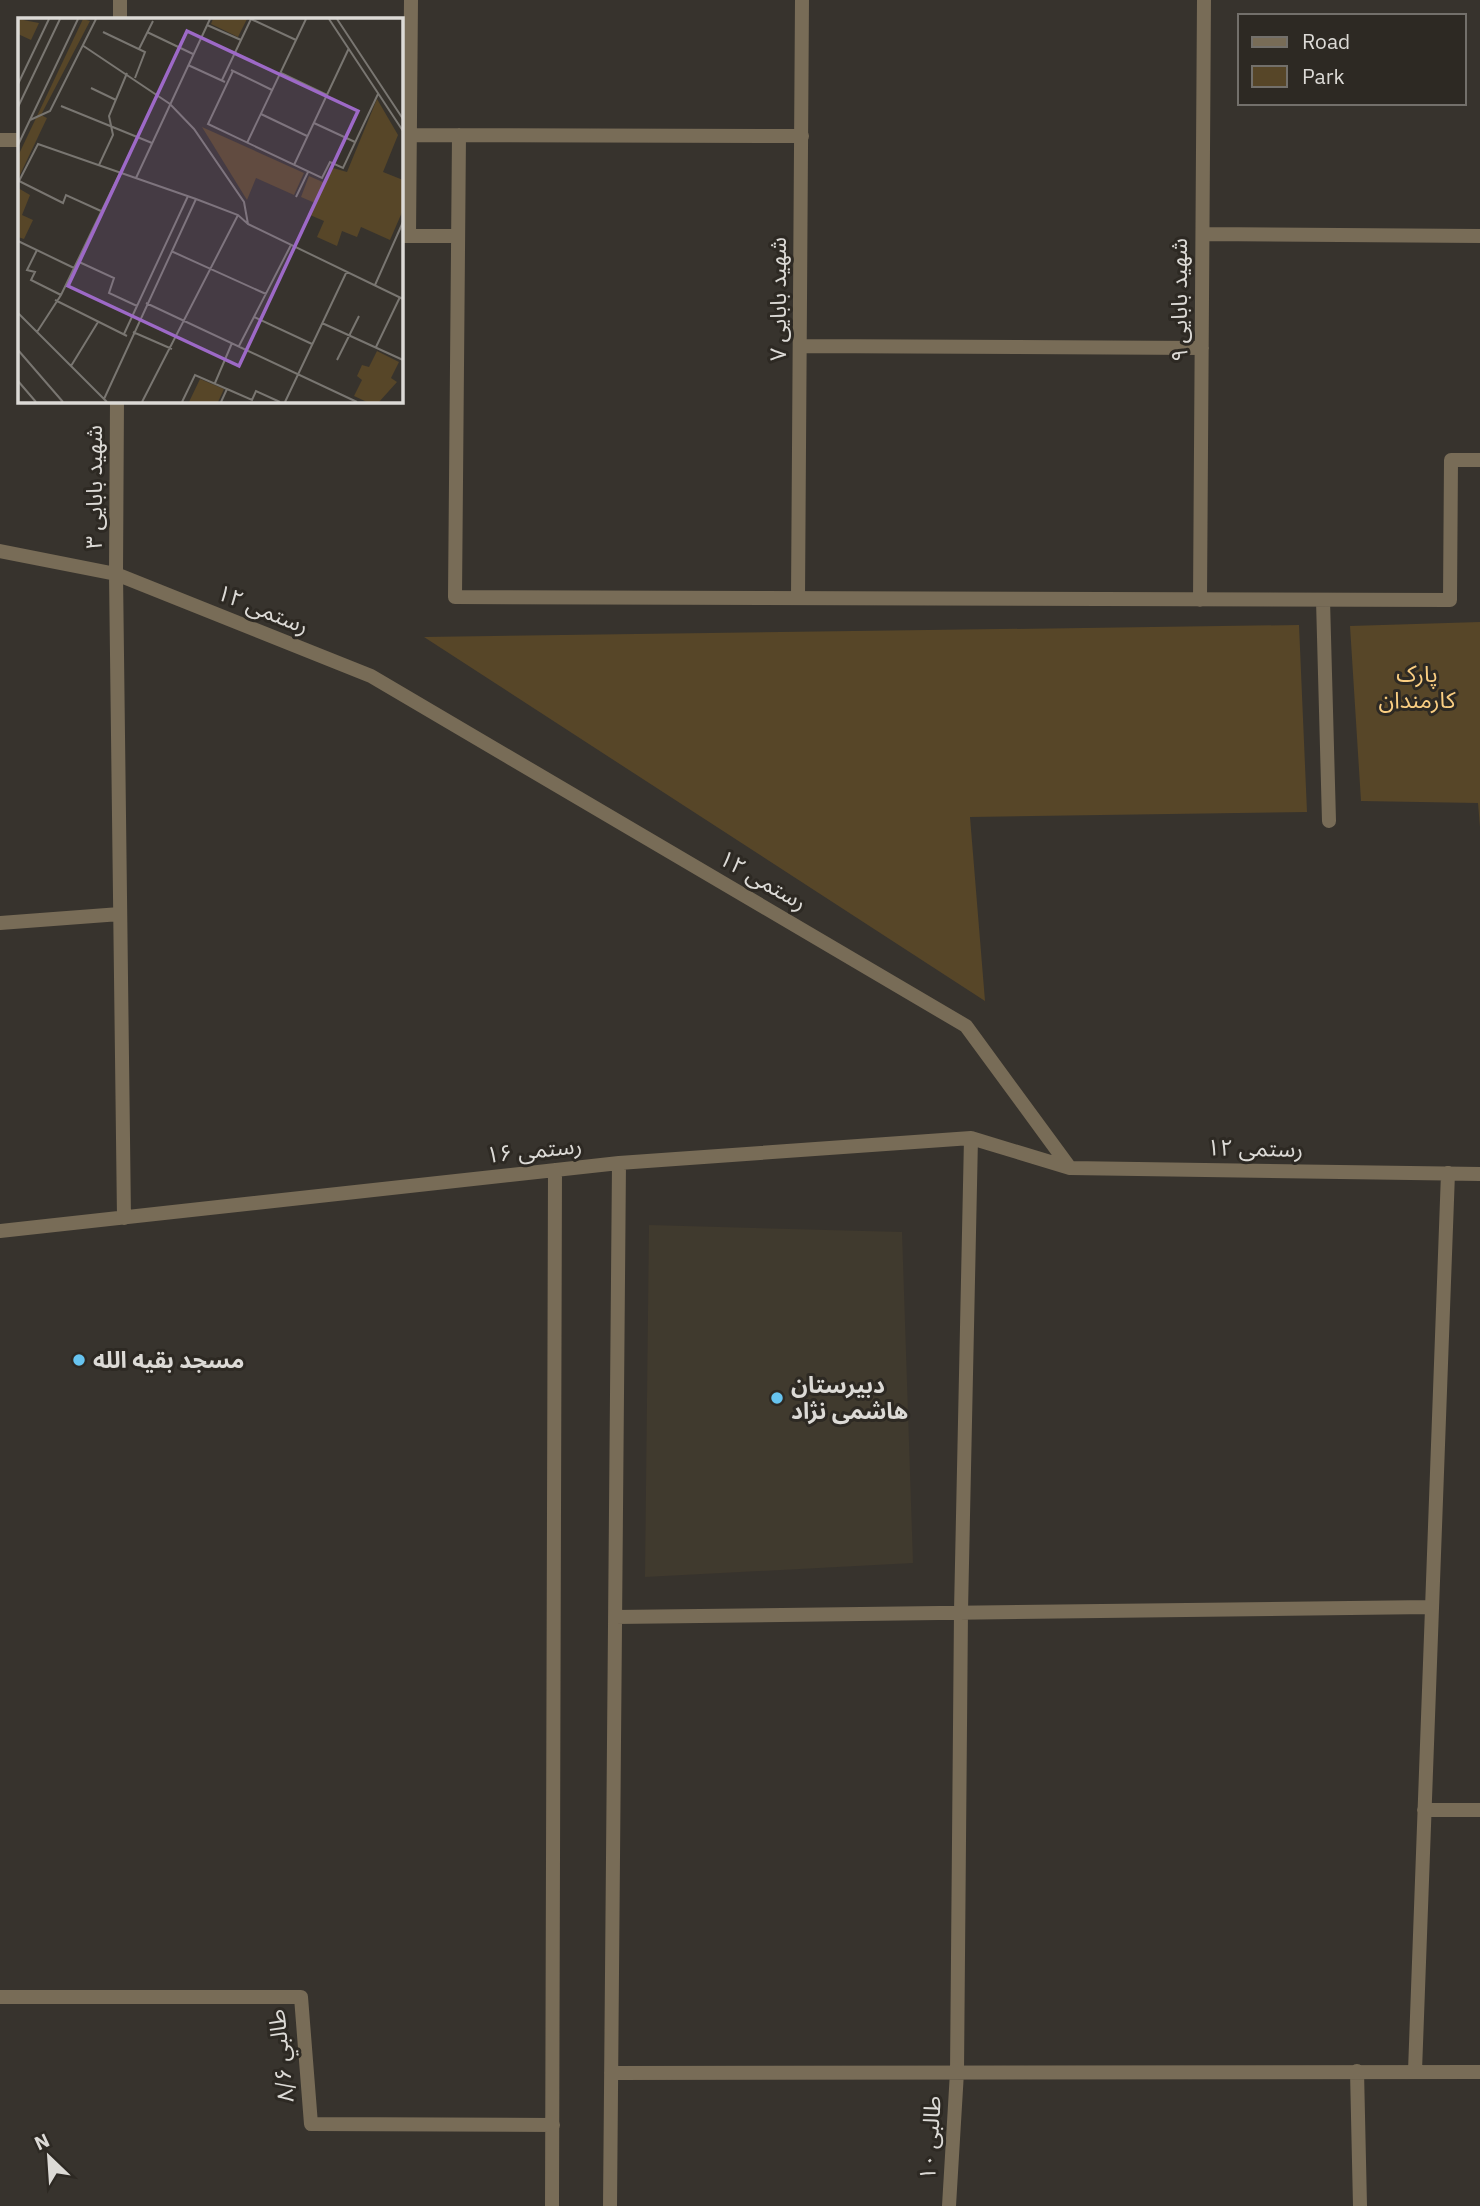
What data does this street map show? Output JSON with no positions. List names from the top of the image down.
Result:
{
  "streets": {
    "street": [
      "شهید بابایی ۷",
      "شهید بابایی ۹",
      "شهید بابایی ۳",
      "رستمی ۱۲",
      "رستمی ۱۶",
      "طالبي ۸/۶",
      "طالبی ۱۰"
    ]
  },
  "crossings": [
    ["شهید بابایی ۳", "رستمی ۱۲"],
    ["شهید بابایی ۳", "رستمی ۱۶"],
    ["رستمی ۱۲", "رستمی ۱۶"],
    ["رستمی ۱۶", "طالبی ۱۰"]
  ],
  "parks": ["پارک کارمندان"],
  "places": ["مسجد بقیه الله", "دبیرستان هاشمی نژاد"],
  "legend": ["Road", "Park"],
  "north": "top left"
}
